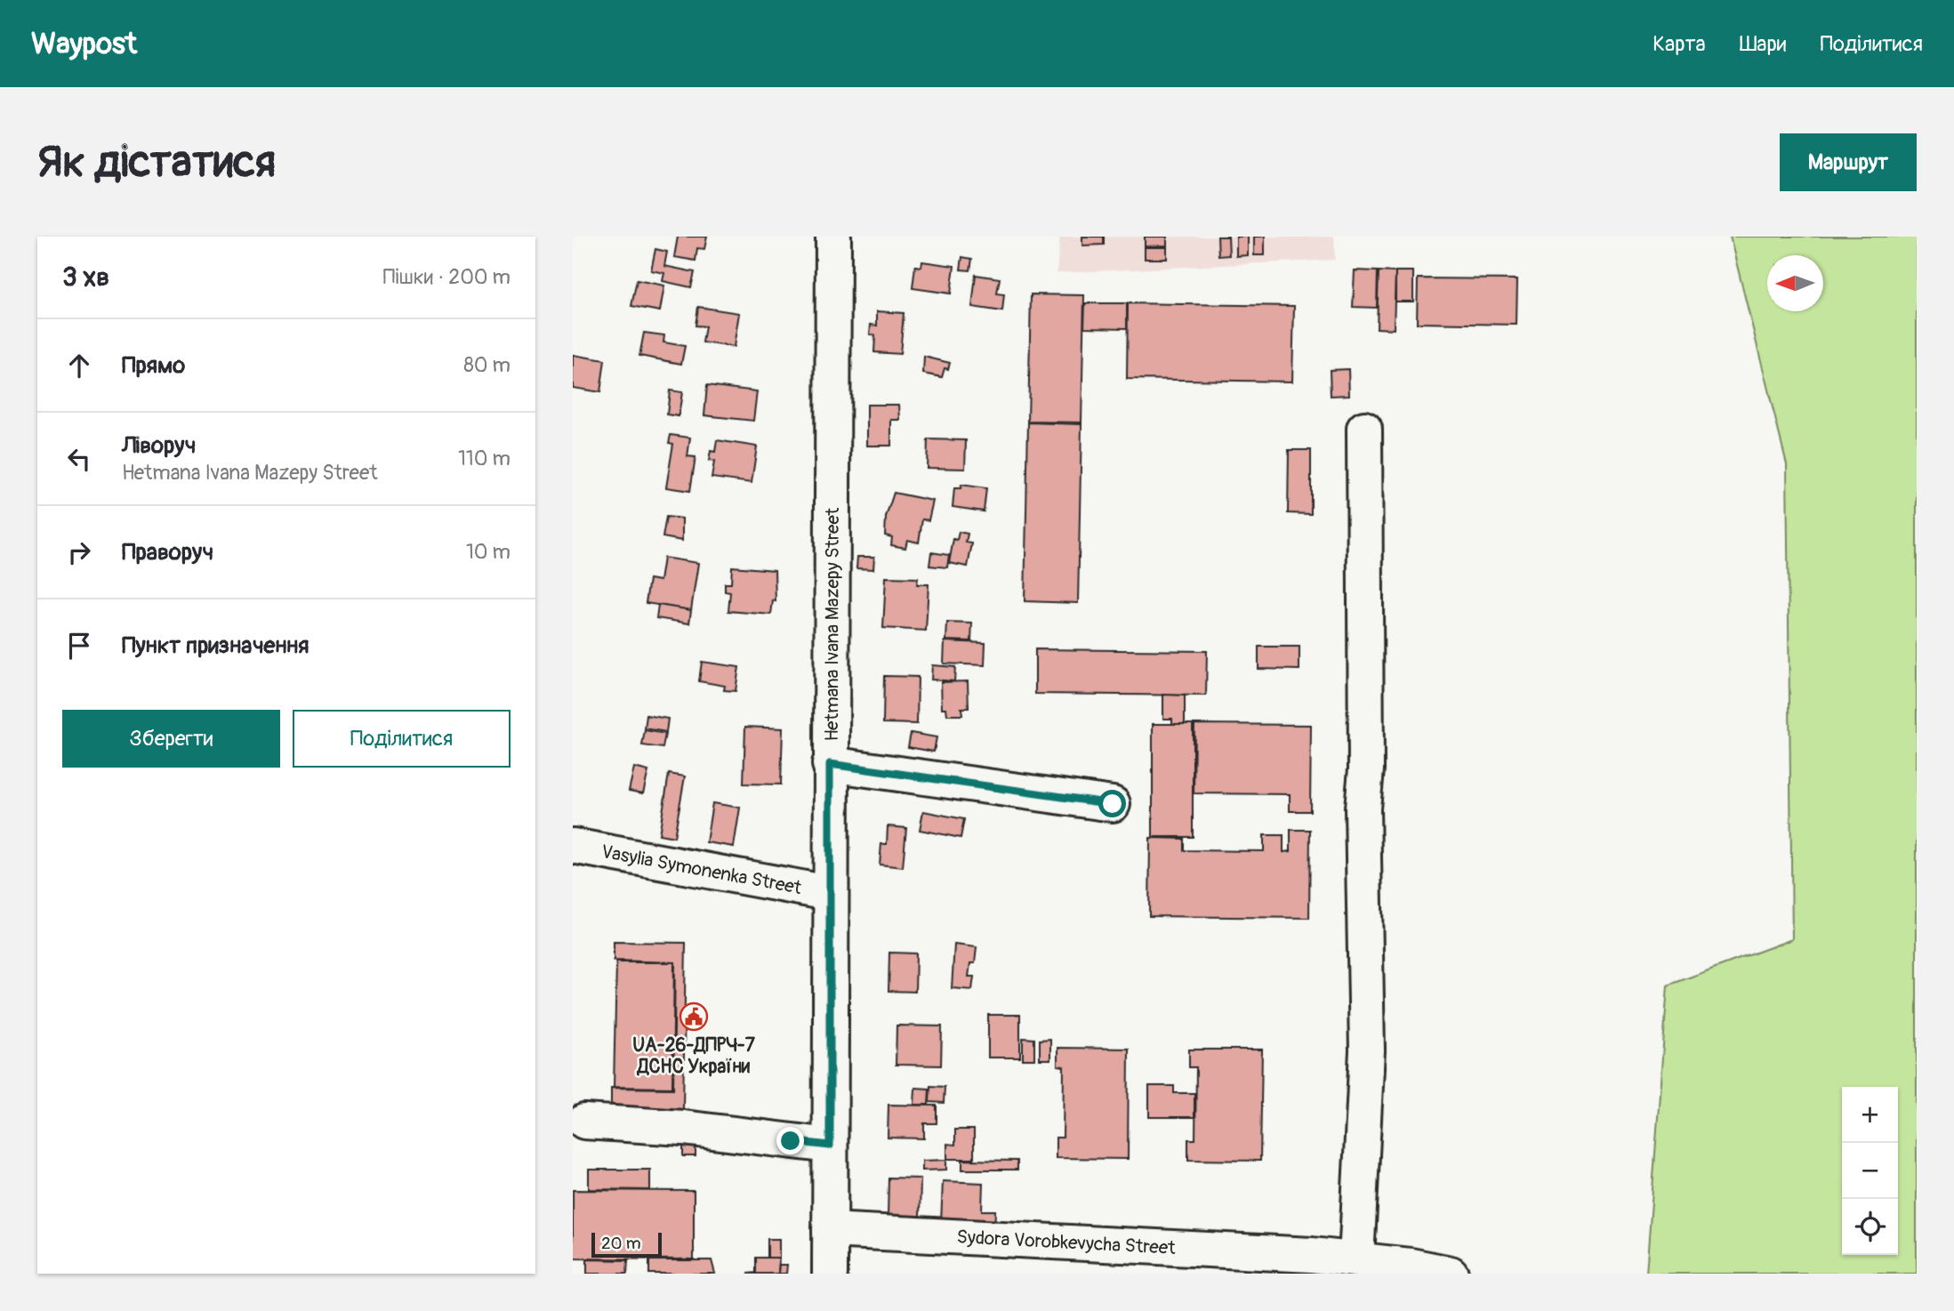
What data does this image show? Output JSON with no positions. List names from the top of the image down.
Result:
{
  "streets": {
    "main road": ["Hetmana Ivana Mazepy Street", "Vasylia Symonenka Street", "Sydora Vorobkevycha Street"]
  },
  "crossings": [
    ["Hetmana Ivana Mazepy Street", "Vasylia Symonenka Street"],
    ["Hetmana Ivana Mazepy Street", "Sydora Vorobkevycha Street"]
  ],
  "places": {
    "public building": ["UA-26-ДПРЧ-7 ДСНС України"]
  },
  "scale_bar": "20 m",
  "north": "left",
  "page": {
    "header": "Waypost",
    "nav": ["Карта", "Шари", "Поділитися"],
    "buttons": [
      "Маршрут",
      ["Зберегти", "Поділитися"]
    ],
    "title": "Як дістатися",
    "heading": ["3 хв", "Пішки · 200 m"],
    "list": [
      ["Прямо", "80 m"],
      ["Ліворуч", "Hetmana Ivana Mazepy Street", "110 m"],
      ["Праворуч", "10 m"],
      "Пункт призначення"
    ],
    "map_buttons": ["+", "−"],
    "scale": "20 m"
  }
}
